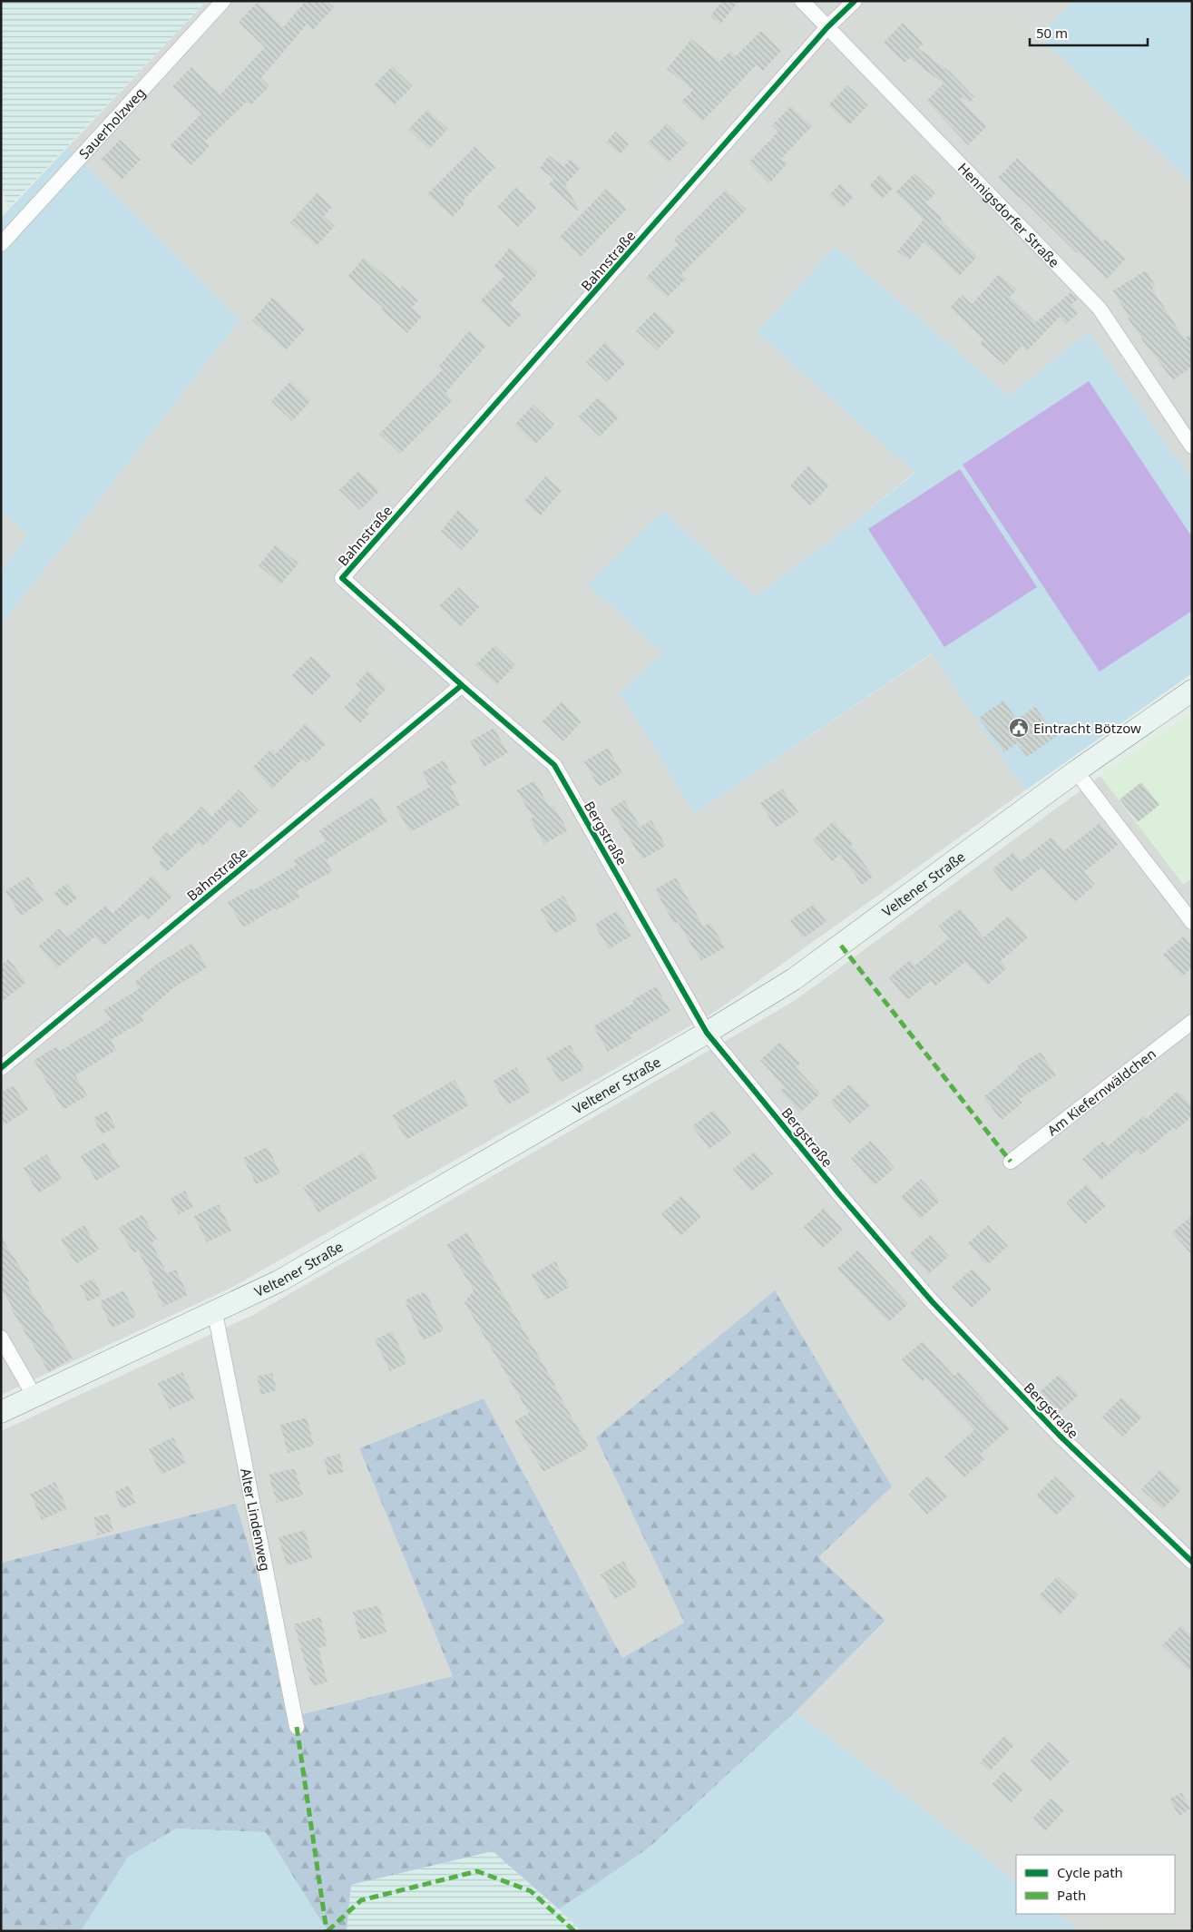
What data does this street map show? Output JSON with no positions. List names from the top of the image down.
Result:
{
  "streets": {
    "main road": ["Veltener Straße"],
    "street": [
      "Sauerholzweg",
      "Hennigsdorfer Straße",
      "Bahnstraße",
      "Bergstraße",
      "Am Kiefernwäldchen",
      "Alter Lindenweg"
    ]
  },
  "crossings": [
    ["Hennigsdorfer Straße", "Bahnstraße"],
    ["Bahnstraße", "Bergstraße"],
    ["Bergstraße", "Veltener Straße"],
    ["Veltener Straße", "Alter Lindenweg"]
  ],
  "places": {
    "public building": ["Eintracht Bötzow"]
  },
  "legend": ["Cycle path", "Path"],
  "scale_bar": "50 m"
}
